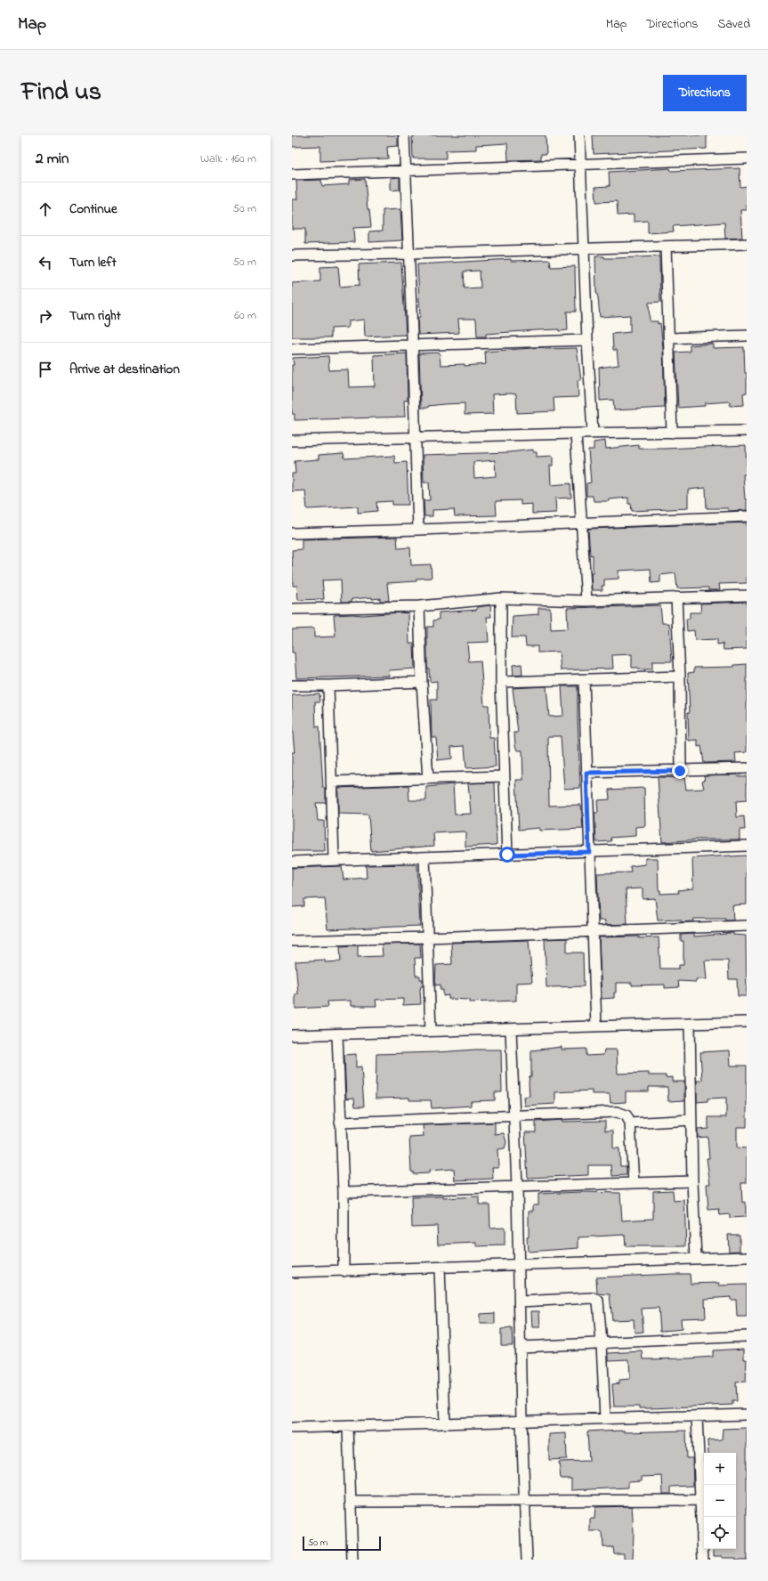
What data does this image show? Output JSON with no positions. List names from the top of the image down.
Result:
{
  "scale_bar": "50 m",
  "page": {
    "header": "Map",
    "nav": ["Map", "Directions", "Saved"],
    "title": "Find us",
    "buttons": "Directions",
    "heading": ["2 min", "Walk · 160 m"],
    "list": [
      ["Continue", "50 m"],
      ["Turn left", "50 m"],
      ["Turn right", "60 m"],
      "Arrive at destination"
    ],
    "map_buttons": ["+", "−"],
    "scale": "50 m"
  }
}
